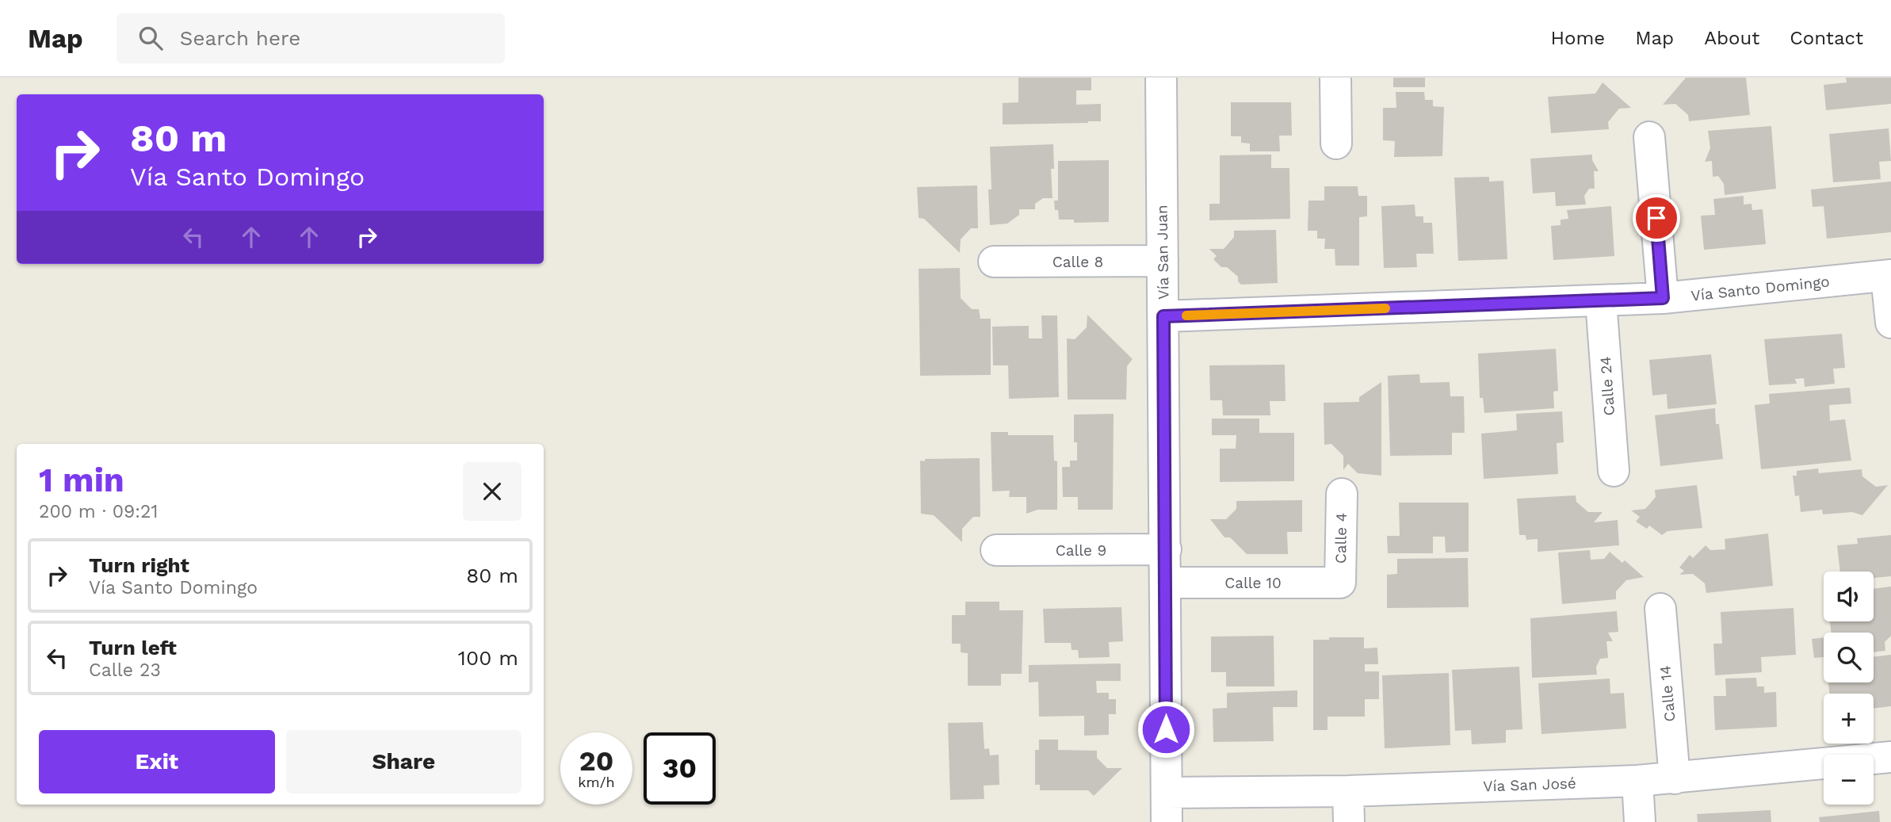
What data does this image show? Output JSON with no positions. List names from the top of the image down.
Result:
{
  "streets": {
    "street": [
      "Vía San Juan",
      "Calle 8",
      "Vía Santo Domingo",
      "Calle 24",
      "Calle 4",
      "Calle 9",
      "Calle 10",
      "Calle 14",
      "Vía San José"
    ]
  },
  "crossings": [
    ["Vía San Juan", "Calle 8"],
    ["Vía San Juan", "Vía Santo Domingo"],
    ["Vía San Juan", "Calle 9"],
    ["Vía San Juan", "Calle 10"],
    ["Vía San Juan", "Vía San José"],
    ["Vía Santo Domingo", "Calle 24"],
    ["Calle 4", "Calle 10"],
    ["Calle 14", "Vía San José"]
  ],
  "page": {
    "header": "Map",
    "search": "Search here",
    "nav": [
      "Home",
      "Map",
      "About",
      "Contact"
    ],
    "turn": ["80 m", "Vía Santo Domingo"],
    "heading": ["1 min", "200 m · 09:21"],
    "list": [
      {
        "name": "Turn right",
        "note": "Vía Santo Domingo",
        "value": "80 m"
      },
      {
        "name": "Turn left",
        "note": "Calle 23",
        "value": "100 m"
      }
    ],
    "map_buttons": ["+", "−"],
    "buttons": ["Exit", "Share"],
    "speed": "20 km/h",
    "limit": "30"
  }
}
